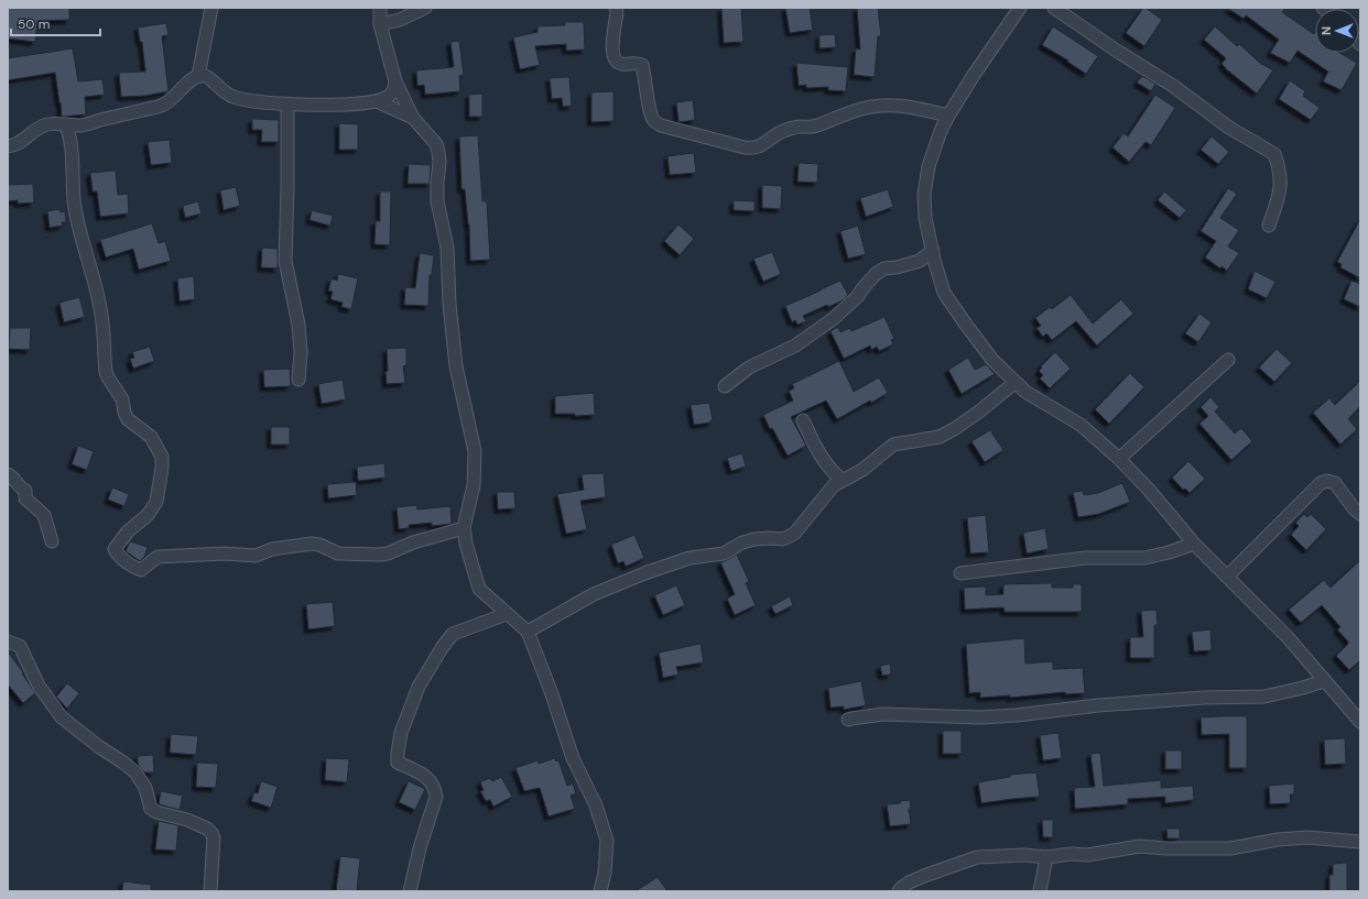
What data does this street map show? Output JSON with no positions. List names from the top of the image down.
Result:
{
  "scale_bar": "50 m",
  "north": "left"
}
